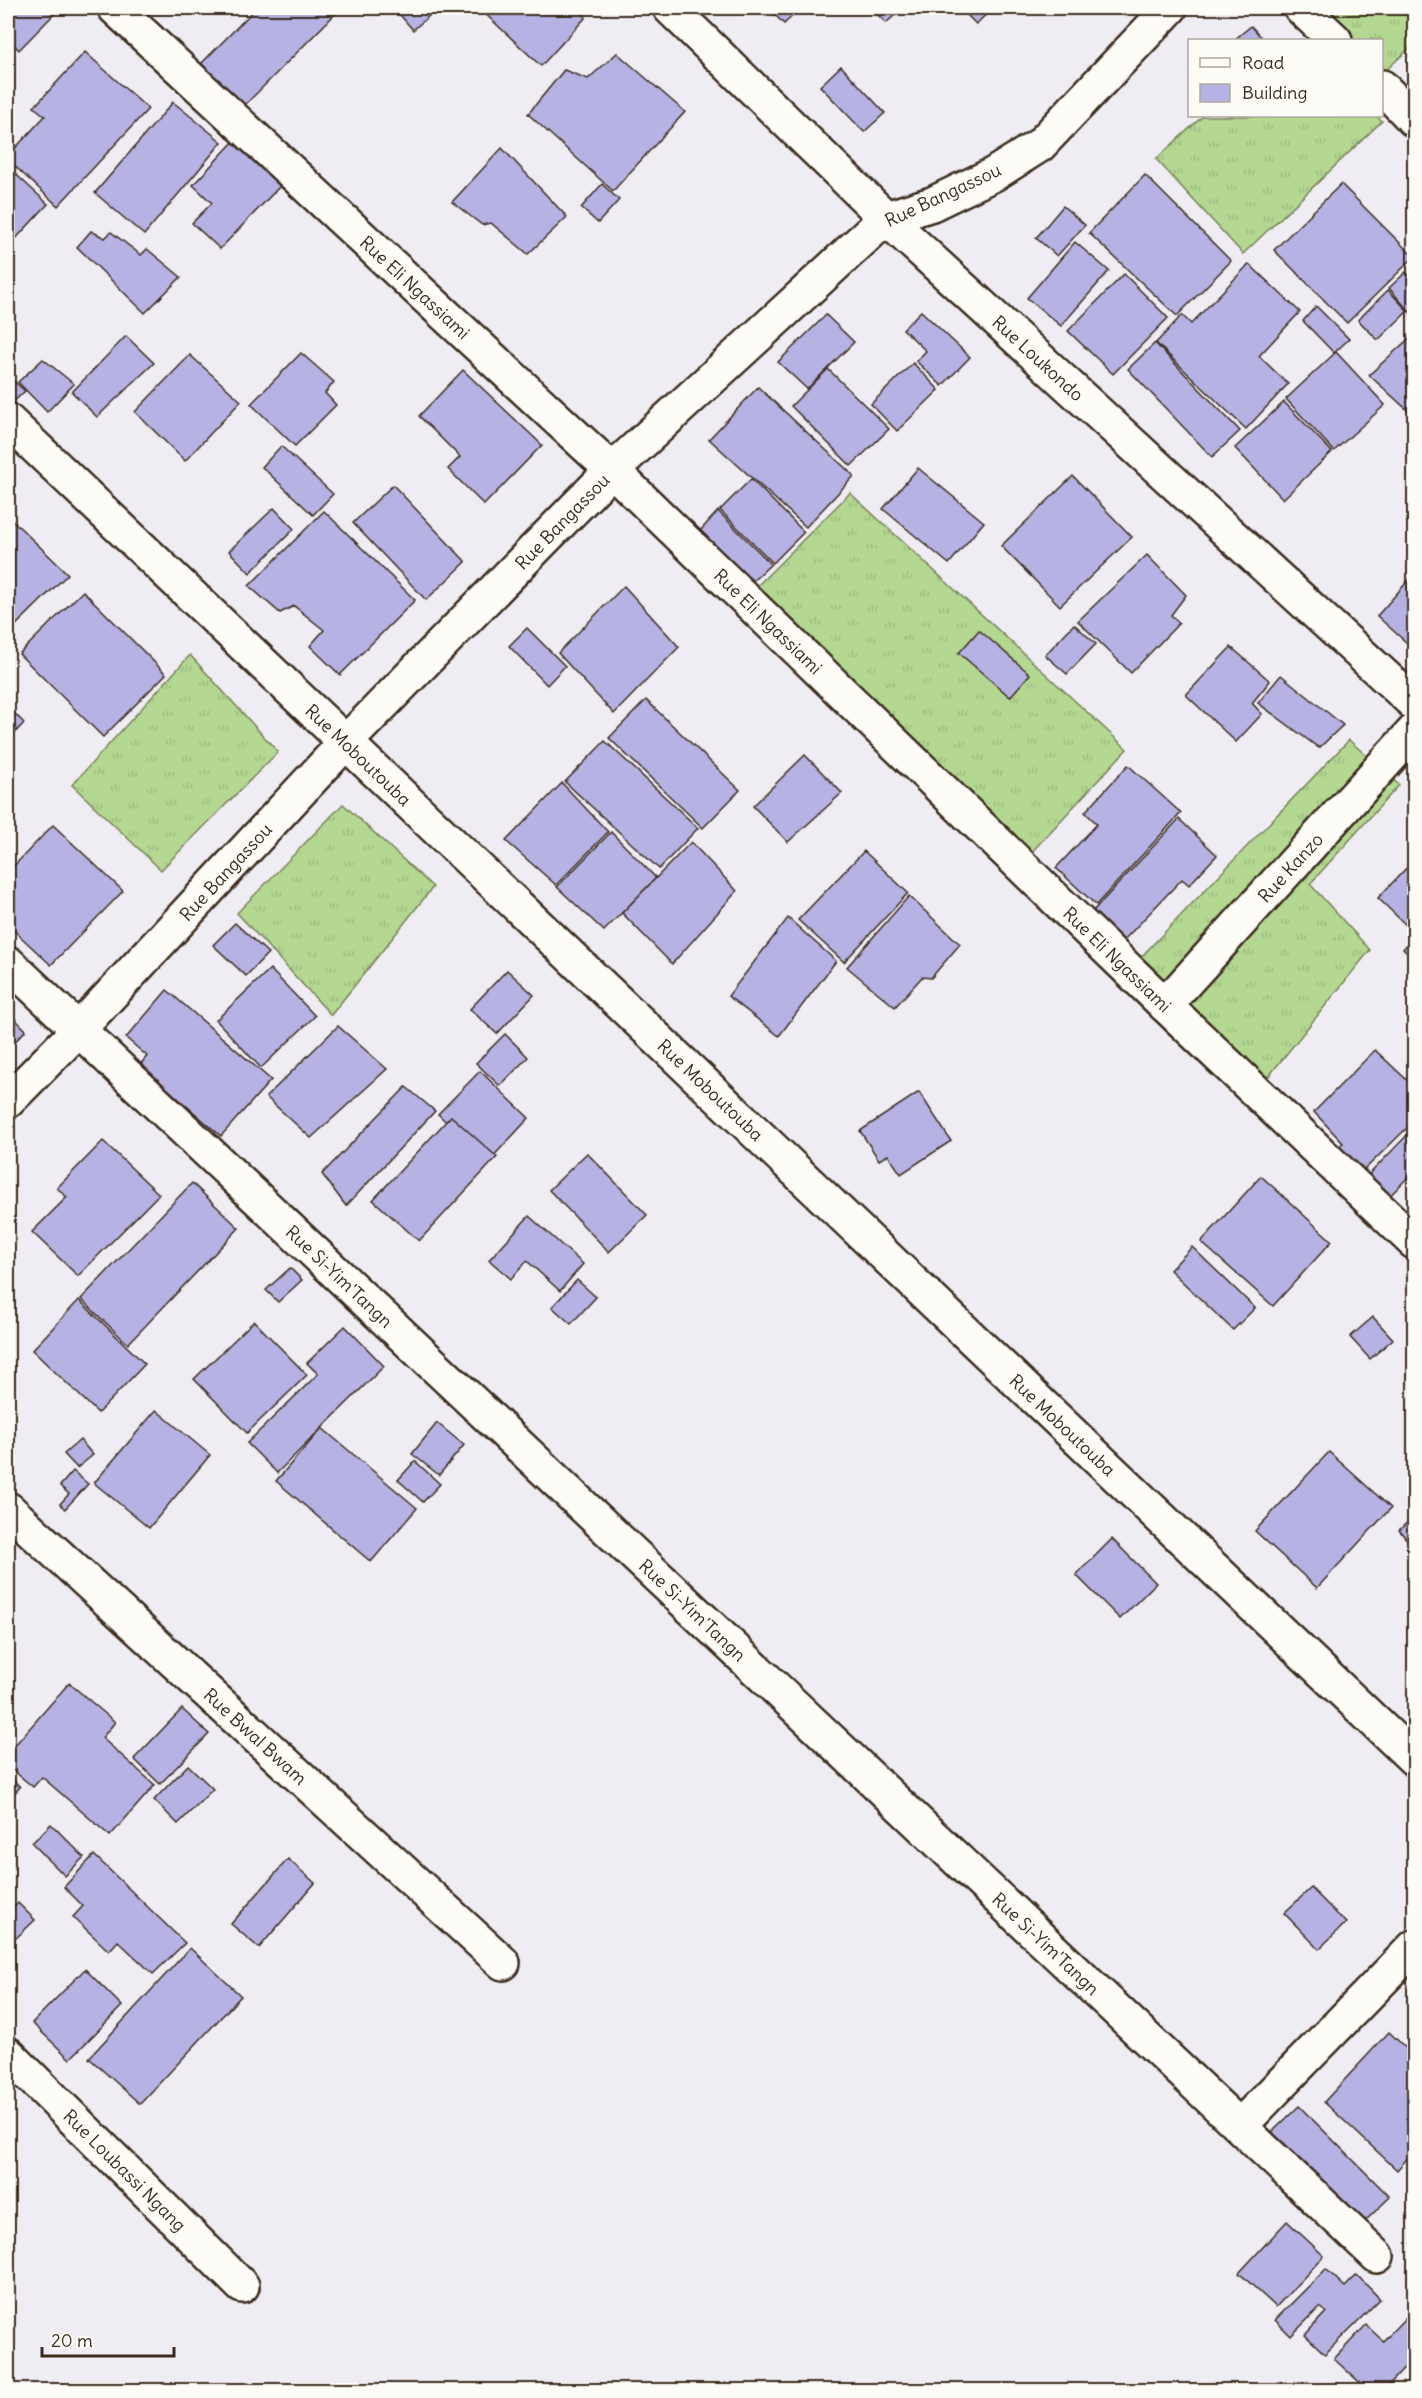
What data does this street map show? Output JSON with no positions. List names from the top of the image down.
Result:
{
  "streets": {
    "street": [
      "Rue Bangassou",
      "Rue Eli Ngassiami",
      "Rue Loukondo",
      "Rue Moboutouba",
      "Rue Kanzo",
      "Rue Si-Yim'Tangn",
      "Rue Bwal Bwam",
      "Rue Loubassi Ngang"
    ]
  },
  "crossings": [
    ["Rue Bangassou", "Rue Eli Ngassiami"],
    ["Rue Bangassou", "Rue Loukondo"],
    ["Rue Bangassou", "Rue Moboutouba"],
    ["Rue Bangassou", "Rue Si-Yim'Tangn"],
    ["Rue Eli Ngassiami", "Rue Kanzo"]
  ],
  "legend": ["Road", "Building"],
  "scale_bar": "20 m"
}
